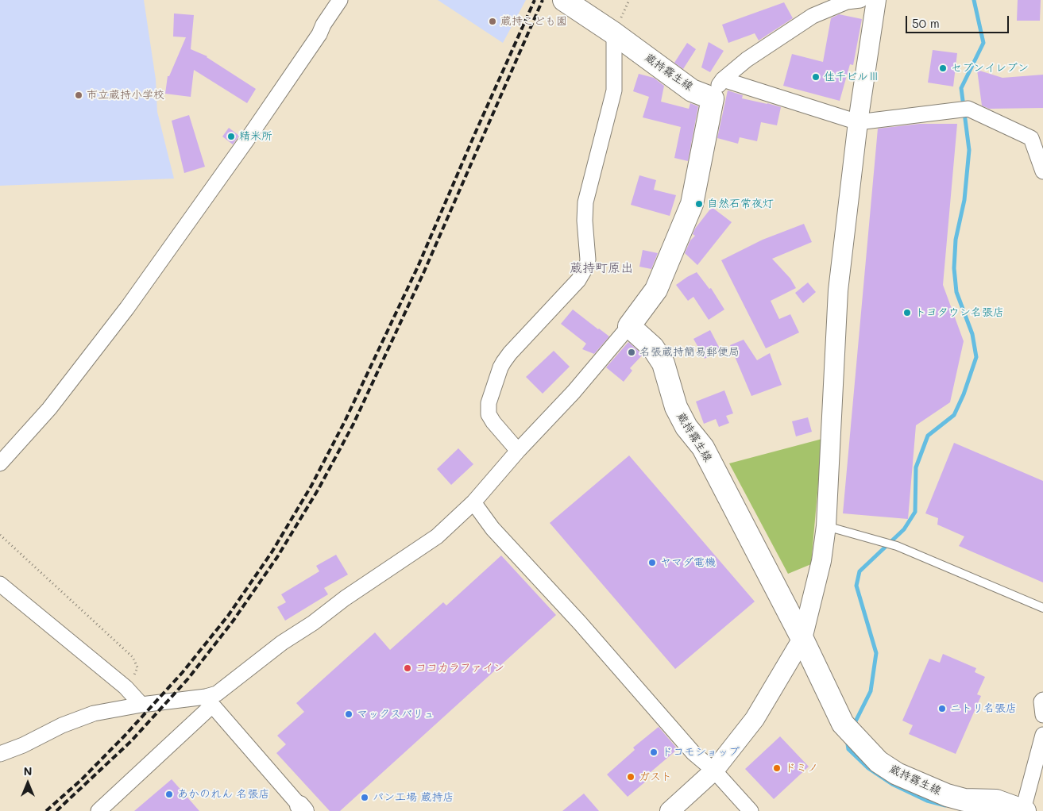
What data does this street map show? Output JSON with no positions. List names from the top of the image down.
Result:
{
  "streets": {
    "main road": ["蔵持霧生線"]
  },
  "districts": ["蔵持町原出"],
  "places": [
    "蔵持こども園",
    "セブンイレブン",
    "佳千ビルⅢ",
    "市立蔵持小学校",
    "精米所",
    "自然石常夜灯",
    "トヨタウン名張店",
    "名張蔵持簡易郵便局",
    "ヤマダ電機",
    "ココカラファイン",
    "ニトリ名張店",
    "マックスバリュ",
    "ドコモショップ",
    "ドミノ",
    "ガスト",
    "あかのれん 名張店",
    "パン工場 蔵持店"
  ],
  "scale_bar": "50 m",
  "north": "top"
}
